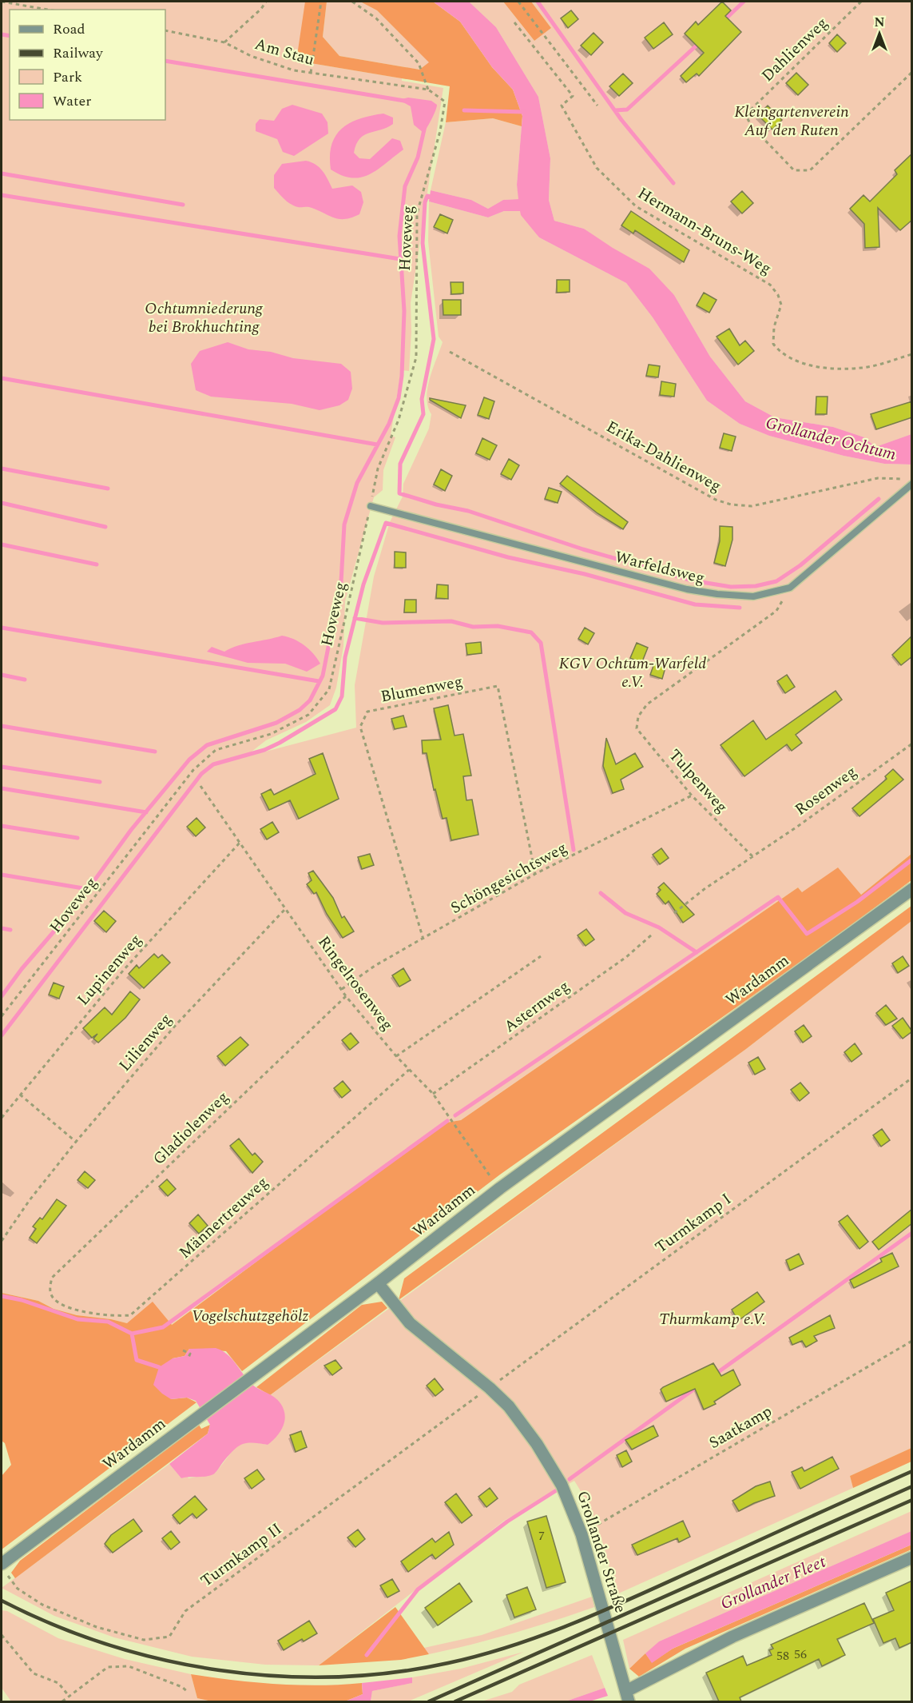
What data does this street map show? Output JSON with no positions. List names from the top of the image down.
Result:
{
  "streets": {
    "street": ["Wardamm", "Grollander Straße"],
    "lane": ["Warfeldsweg"],
    "path": [
      "Dahlienweg",
      "Am Stau",
      "Hermann-Bruns-Weg",
      "Hoveweg",
      "Erika-Dahlienweg",
      "Blumenweg",
      "Tulpenweg",
      "Rosenweg",
      "Schöngesichtsweg",
      "Lupinenweg",
      "Ringelrosenweg",
      "Asternweg",
      "Lilienweg",
      "Gladiolenweg",
      "Männertreuweg",
      "Turmkamp I",
      "Saatkamp",
      "Turmkamp II"
    ]
  },
  "crossings": [
    ["Am Stau", "Hoveweg"],
    ["Hoveweg", "Warfeldsweg"],
    ["Warfeldsweg", "Tulpenweg"],
    ["Blumenweg", "Schöngesichtsweg"],
    ["Tulpenweg", "Rosenweg"],
    ["Tulpenweg", "Schöngesichtsweg"],
    ["Schöngesichtsweg", "Ringelrosenweg"],
    ["Lupinenweg", "Ringelrosenweg"],
    ["Wardamm", "Ringelrosenweg"],
    ["Wardamm", "Grollander Straße"],
    ["Wardamm", "Turmkamp II"],
    ["Ringelrosenweg", "Asternweg"],
    ["Ringelrosenweg", "Lilienweg"],
    ["Ringelrosenweg", "Gladiolenweg"],
    ["Ringelrosenweg", "Männertreuweg"],
    ["Gladiolenweg", "Männertreuweg"],
    ["Turmkamp I", "Grollander Straße"],
    ["Turmkamp I", "Turmkamp II"],
    ["Saatkamp", "Grollander Straße"],
    ["Grollander Straße", "Turmkamp II"]
  ],
  "water": ["Grollander Ochtum", "Grollander Fleet"],
  "parks": [
    "Kleingartenverein Auf den Ruten",
    "Ochtumniederung bei Brokhuchting",
    "KGV Ochtum-Warfeld e.V.",
    "Vogelschutzgehölz",
    "Thurmkamp e.V."
  ],
  "house_numbers": ["7", "56", "58"],
  "legend": [
    "Road",
    "Railway",
    "Park",
    "Water"
  ],
  "north": "top"
}
